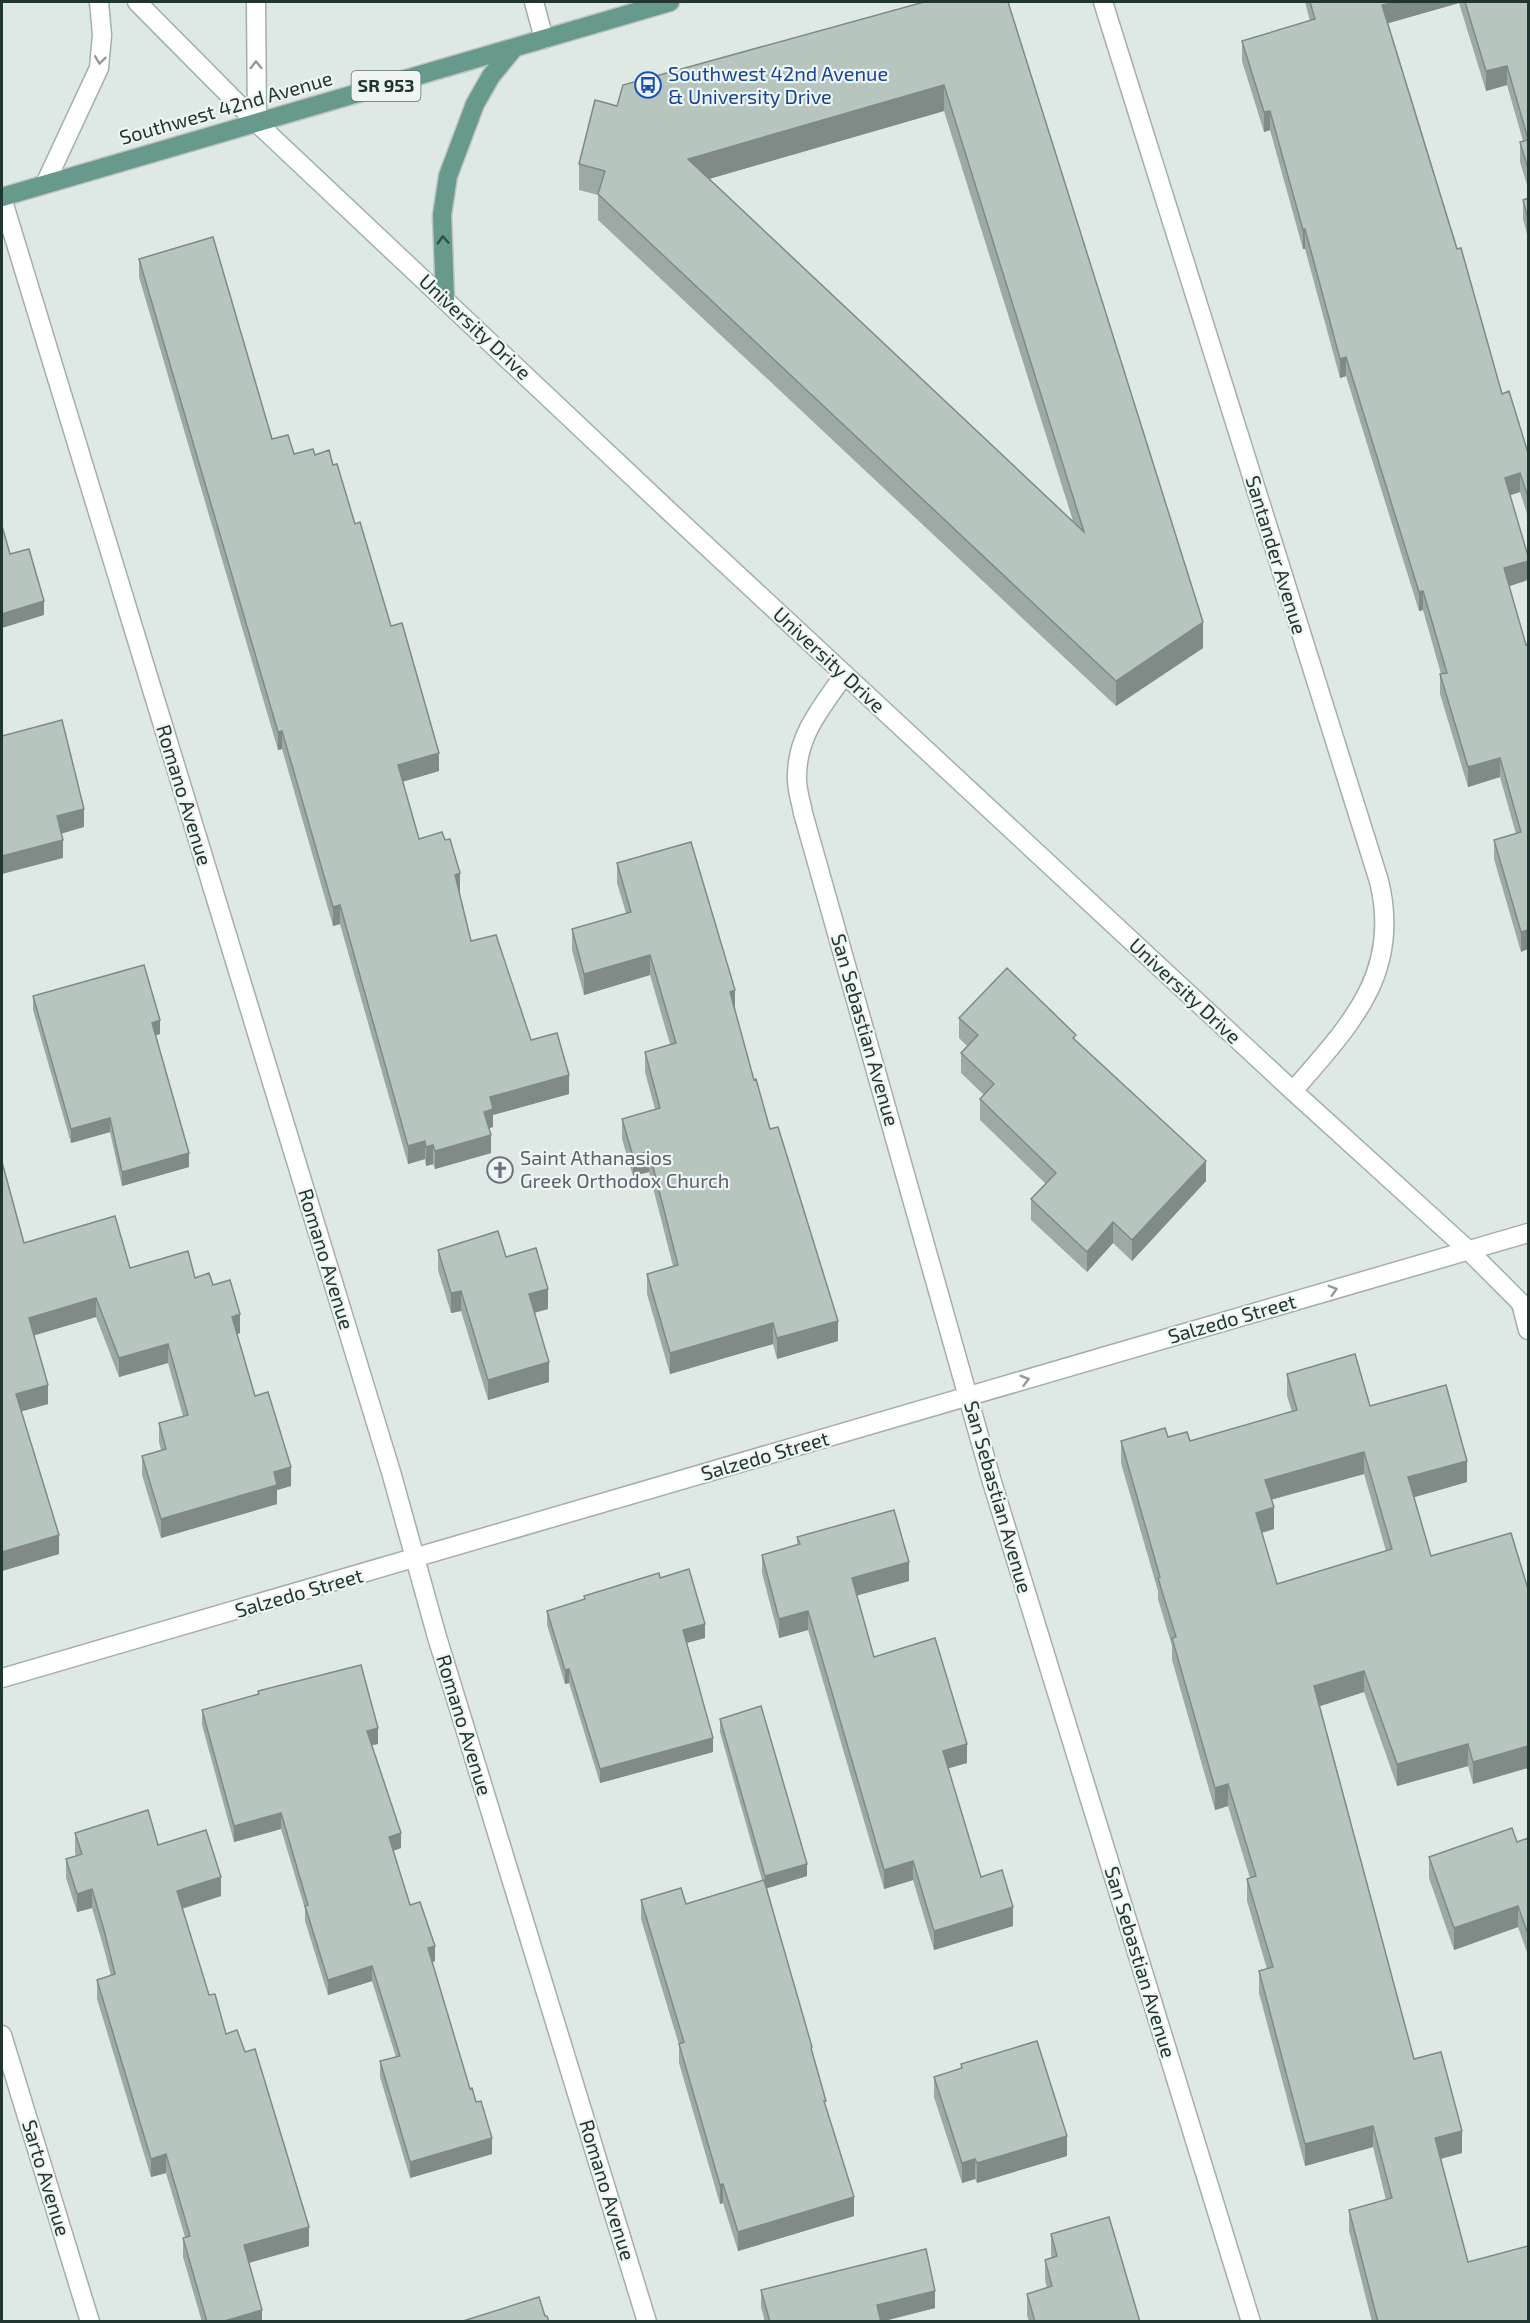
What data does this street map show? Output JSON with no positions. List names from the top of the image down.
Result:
{
  "streets": {
    "main road": ["SR 953", "Southwest 42nd Avenue"],
    "street": [
      "University Drive",
      "Santander Avenue",
      "Romano Avenue",
      "San Sebastian Avenue",
      "Salzedo Street",
      "Sarto Avenue"
    ]
  },
  "crossings": [
    ["Southwest 42nd Avenue", "University Drive"],
    ["Southwest 42nd Avenue", "Romano Avenue"],
    ["University Drive", "Santander Avenue"],
    ["University Drive", "San Sebastian Avenue"],
    ["University Drive", "Salzedo Street"],
    ["Romano Avenue", "Salzedo Street"],
    ["San Sebastian Avenue", "Salzedo Street"]
  ],
  "places": {
    "bus stop": ["Southwest 42nd Avenue & University Drive"],
    "church": ["Saint Athanasios Greek Orthodox Church"]
  }
}
